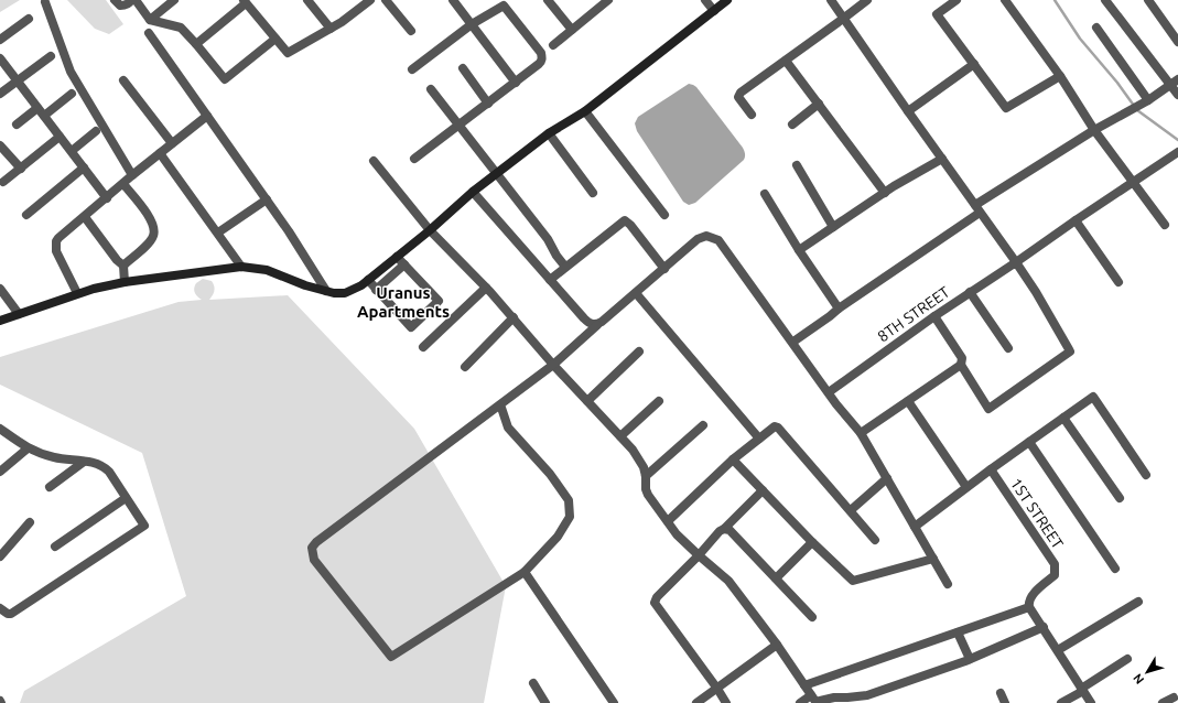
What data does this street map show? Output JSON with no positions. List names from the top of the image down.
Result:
{
  "streets": {
    "street": ["8TH STREET", "1ST STREET"]
  },
  "districts": ["Uranus Apartments"],
  "north": "bottom left"
}
